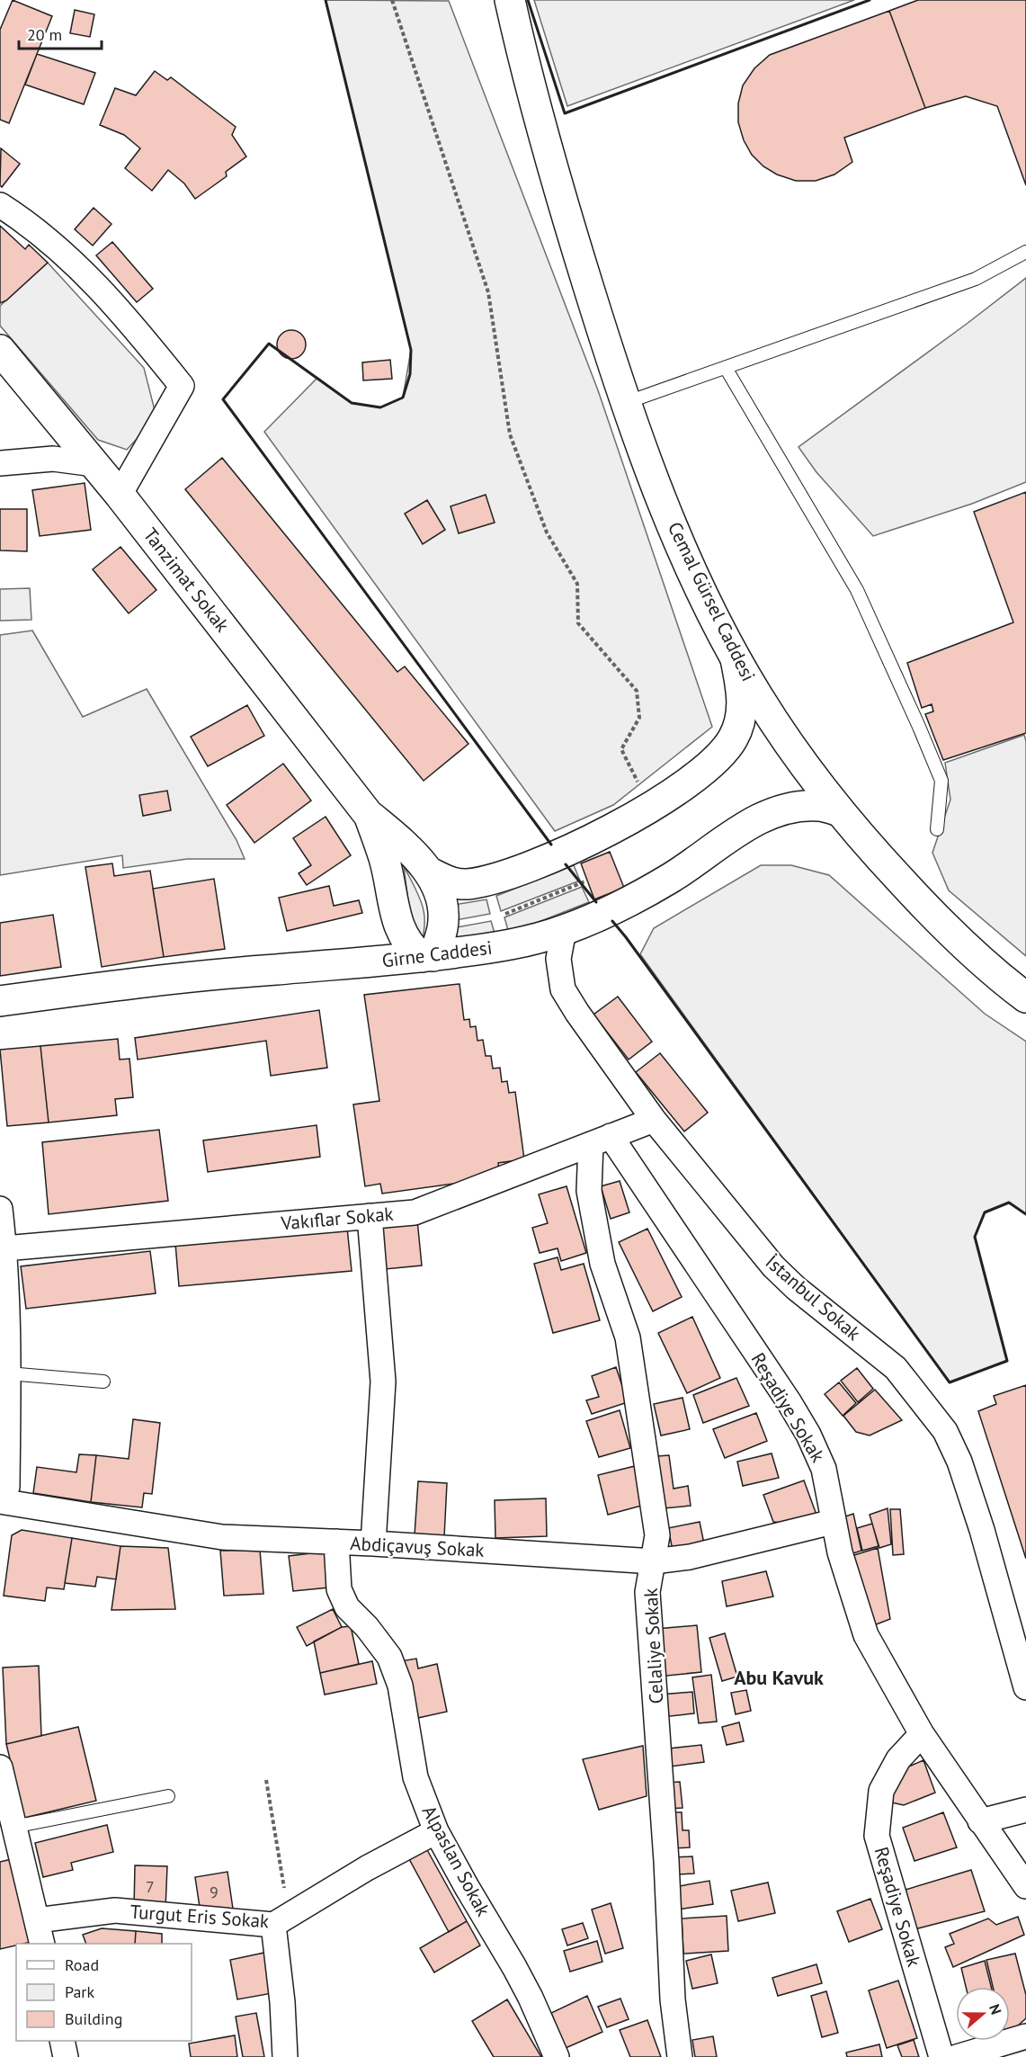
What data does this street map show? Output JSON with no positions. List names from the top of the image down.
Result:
{
  "streets": {
    "street": [
      "Tanzimat Sokak",
      "Cemal Gürsel Caddesi",
      "Girne Caddesi",
      "Vakıflar Sokak",
      "İstanbul Sokak",
      "Reşadiye Sokak",
      "Abdiçavuş Sokak",
      "Celaliye Sokak",
      "Alpaslan Sokak",
      "Turgut Eris Sokak"
    ]
  },
  "crossings": [
    ["Tanzimat Sokak", "Girne Caddesi"],
    ["Cemal Gürsel Caddesi", "Girne Caddesi"],
    ["Girne Caddesi", "İstanbul Sokak"],
    ["Vakıflar Sokak", "İstanbul Sokak"],
    ["Vakıflar Sokak", "Reşadiye Sokak"],
    ["Vakıflar Sokak", "Celaliye Sokak"],
    ["Reşadiye Sokak", "Abdiçavuş Sokak"],
    ["Reşadiye Sokak", "Celaliye Sokak"],
    ["Abdiçavuş Sokak", "Celaliye Sokak"],
    ["Abdiçavuş Sokak", "Alpaslan Sokak"],
    ["Alpaslan Sokak", "Turgut Eris Sokak"]
  ],
  "districts": ["Abu Kavuk"],
  "house_numbers": ["7", "9"],
  "legend": ["Road", "Park", "Building"],
  "scale_bar": "20 m",
  "north": "right"
}
